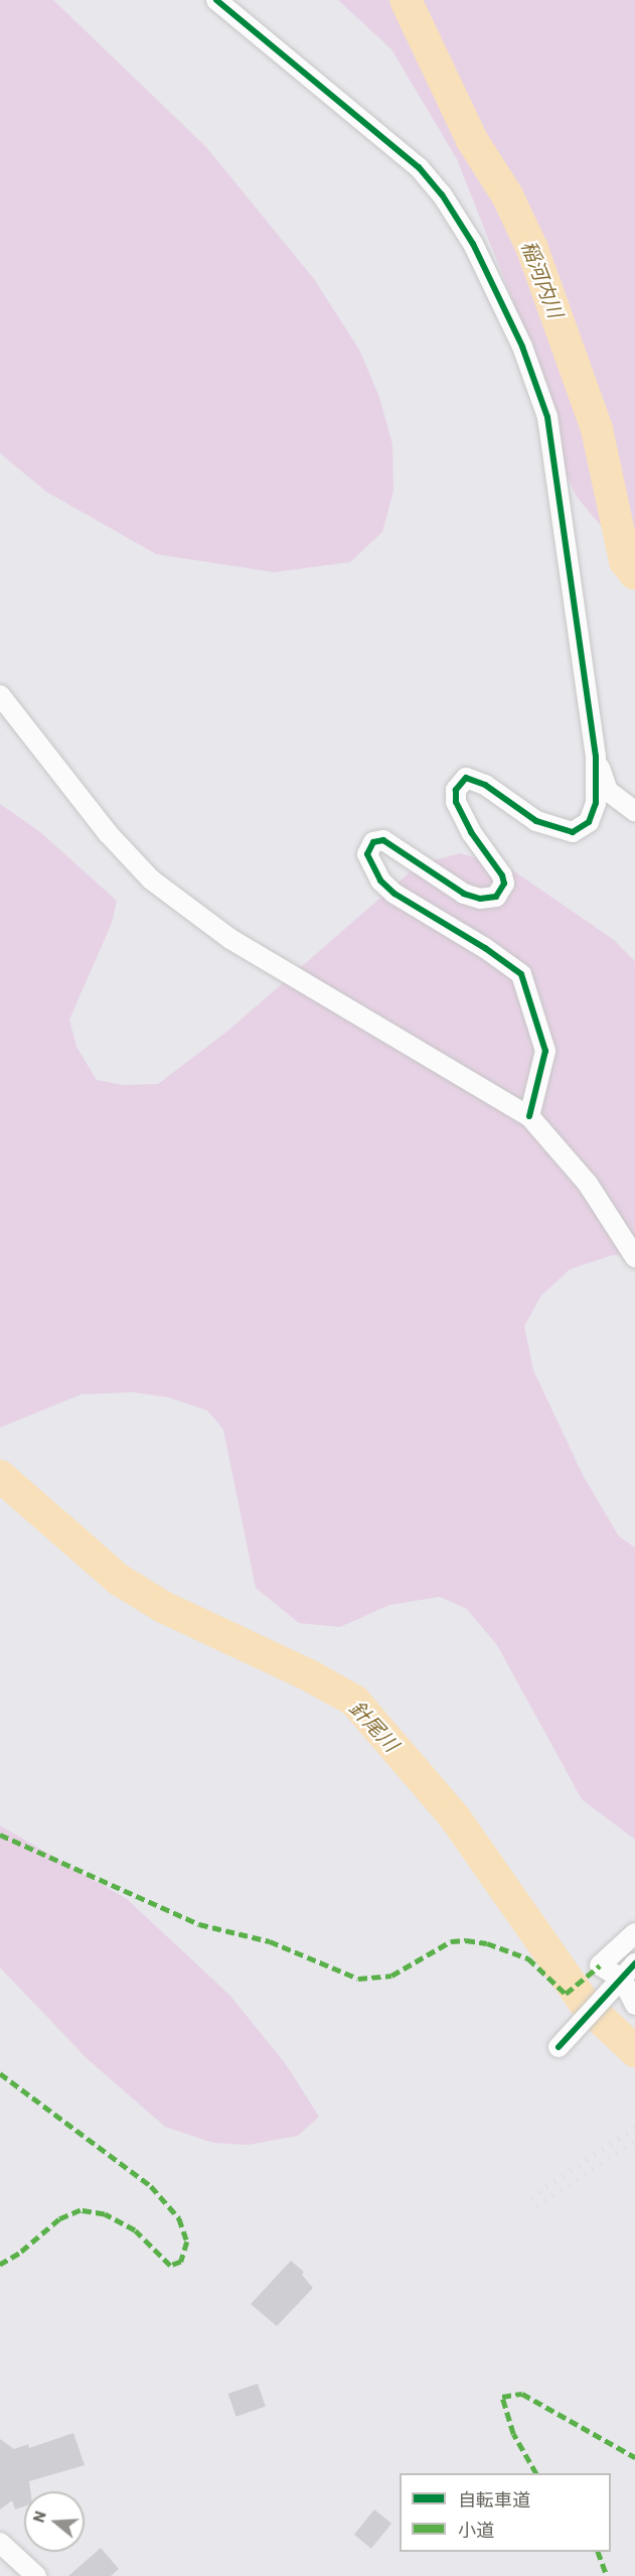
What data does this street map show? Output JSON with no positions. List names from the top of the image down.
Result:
{
  "water": ["稲河内川", "針尾川"],
  "legend": ["自転車道", "小道"],
  "north": "left"
}
